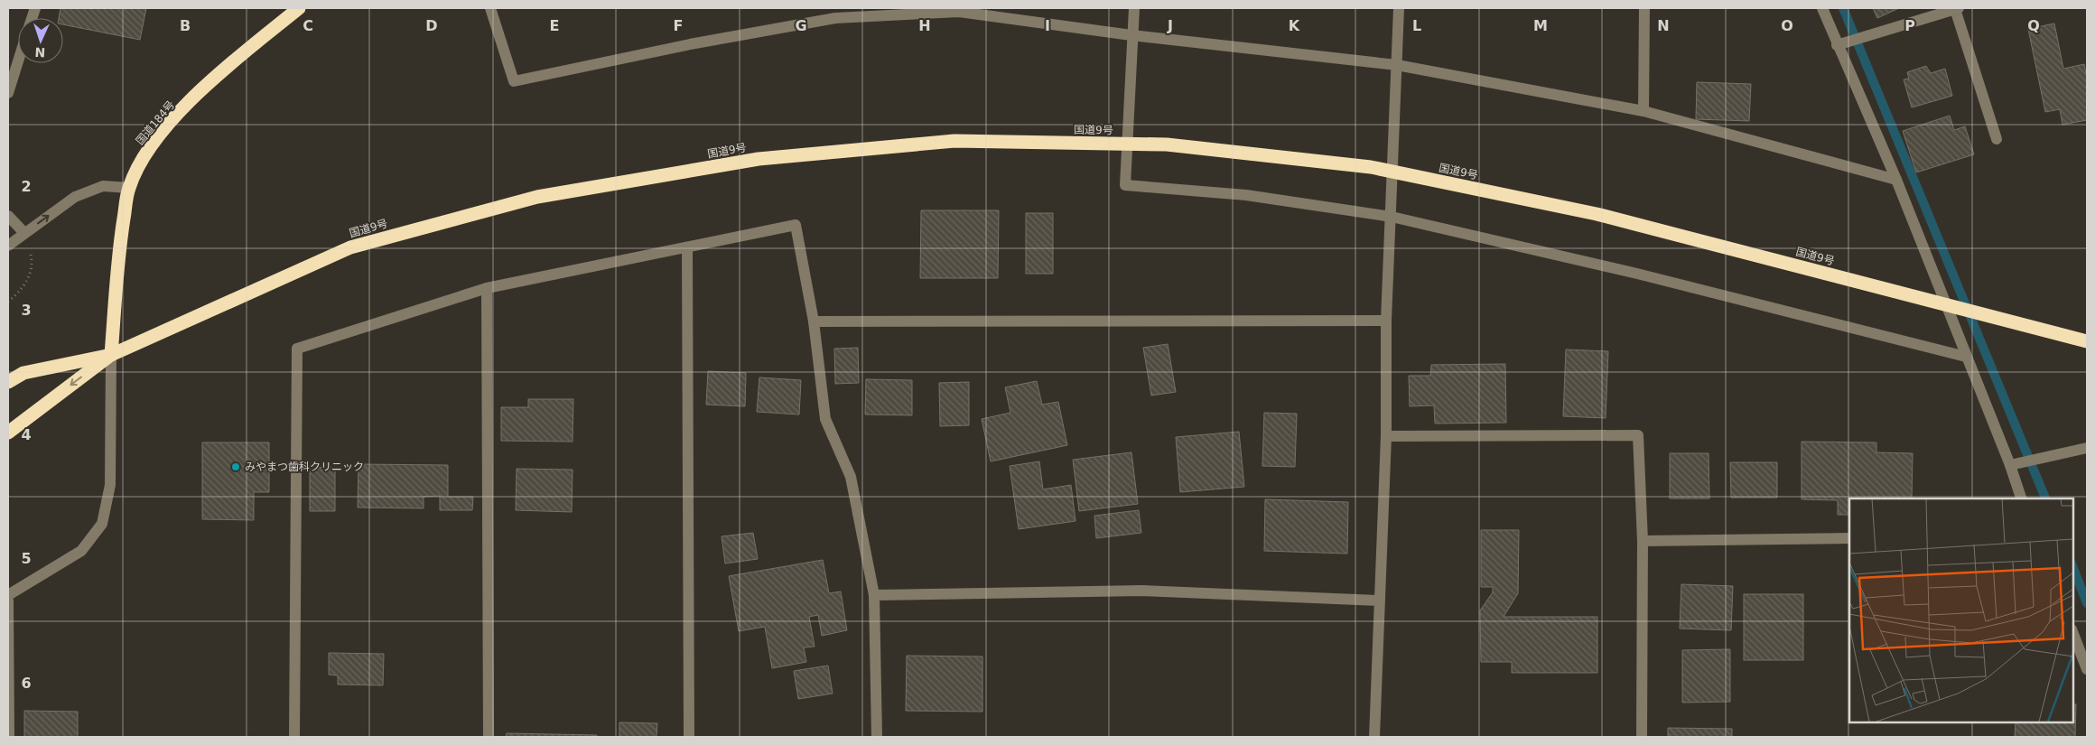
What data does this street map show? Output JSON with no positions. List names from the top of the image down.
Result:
{
  "streets": {
    "highway": ["国道184号", "国道9号"]
  },
  "crossings": [
    ["国道184号", "国道9号"]
  ],
  "places": ["みやまつ歯科クリニック"],
  "north": "bottom",
  "grid": {
    "columns": [
      "B",
      "C",
      "D",
      "E",
      "F",
      "G",
      "H",
      "I",
      "J",
      "K",
      "L",
      "M",
      "N",
      "O",
      "P",
      "Q"
    ],
    "rows": [
      "2",
      "3",
      "4",
      "5",
      "6"
    ]
  }
}
